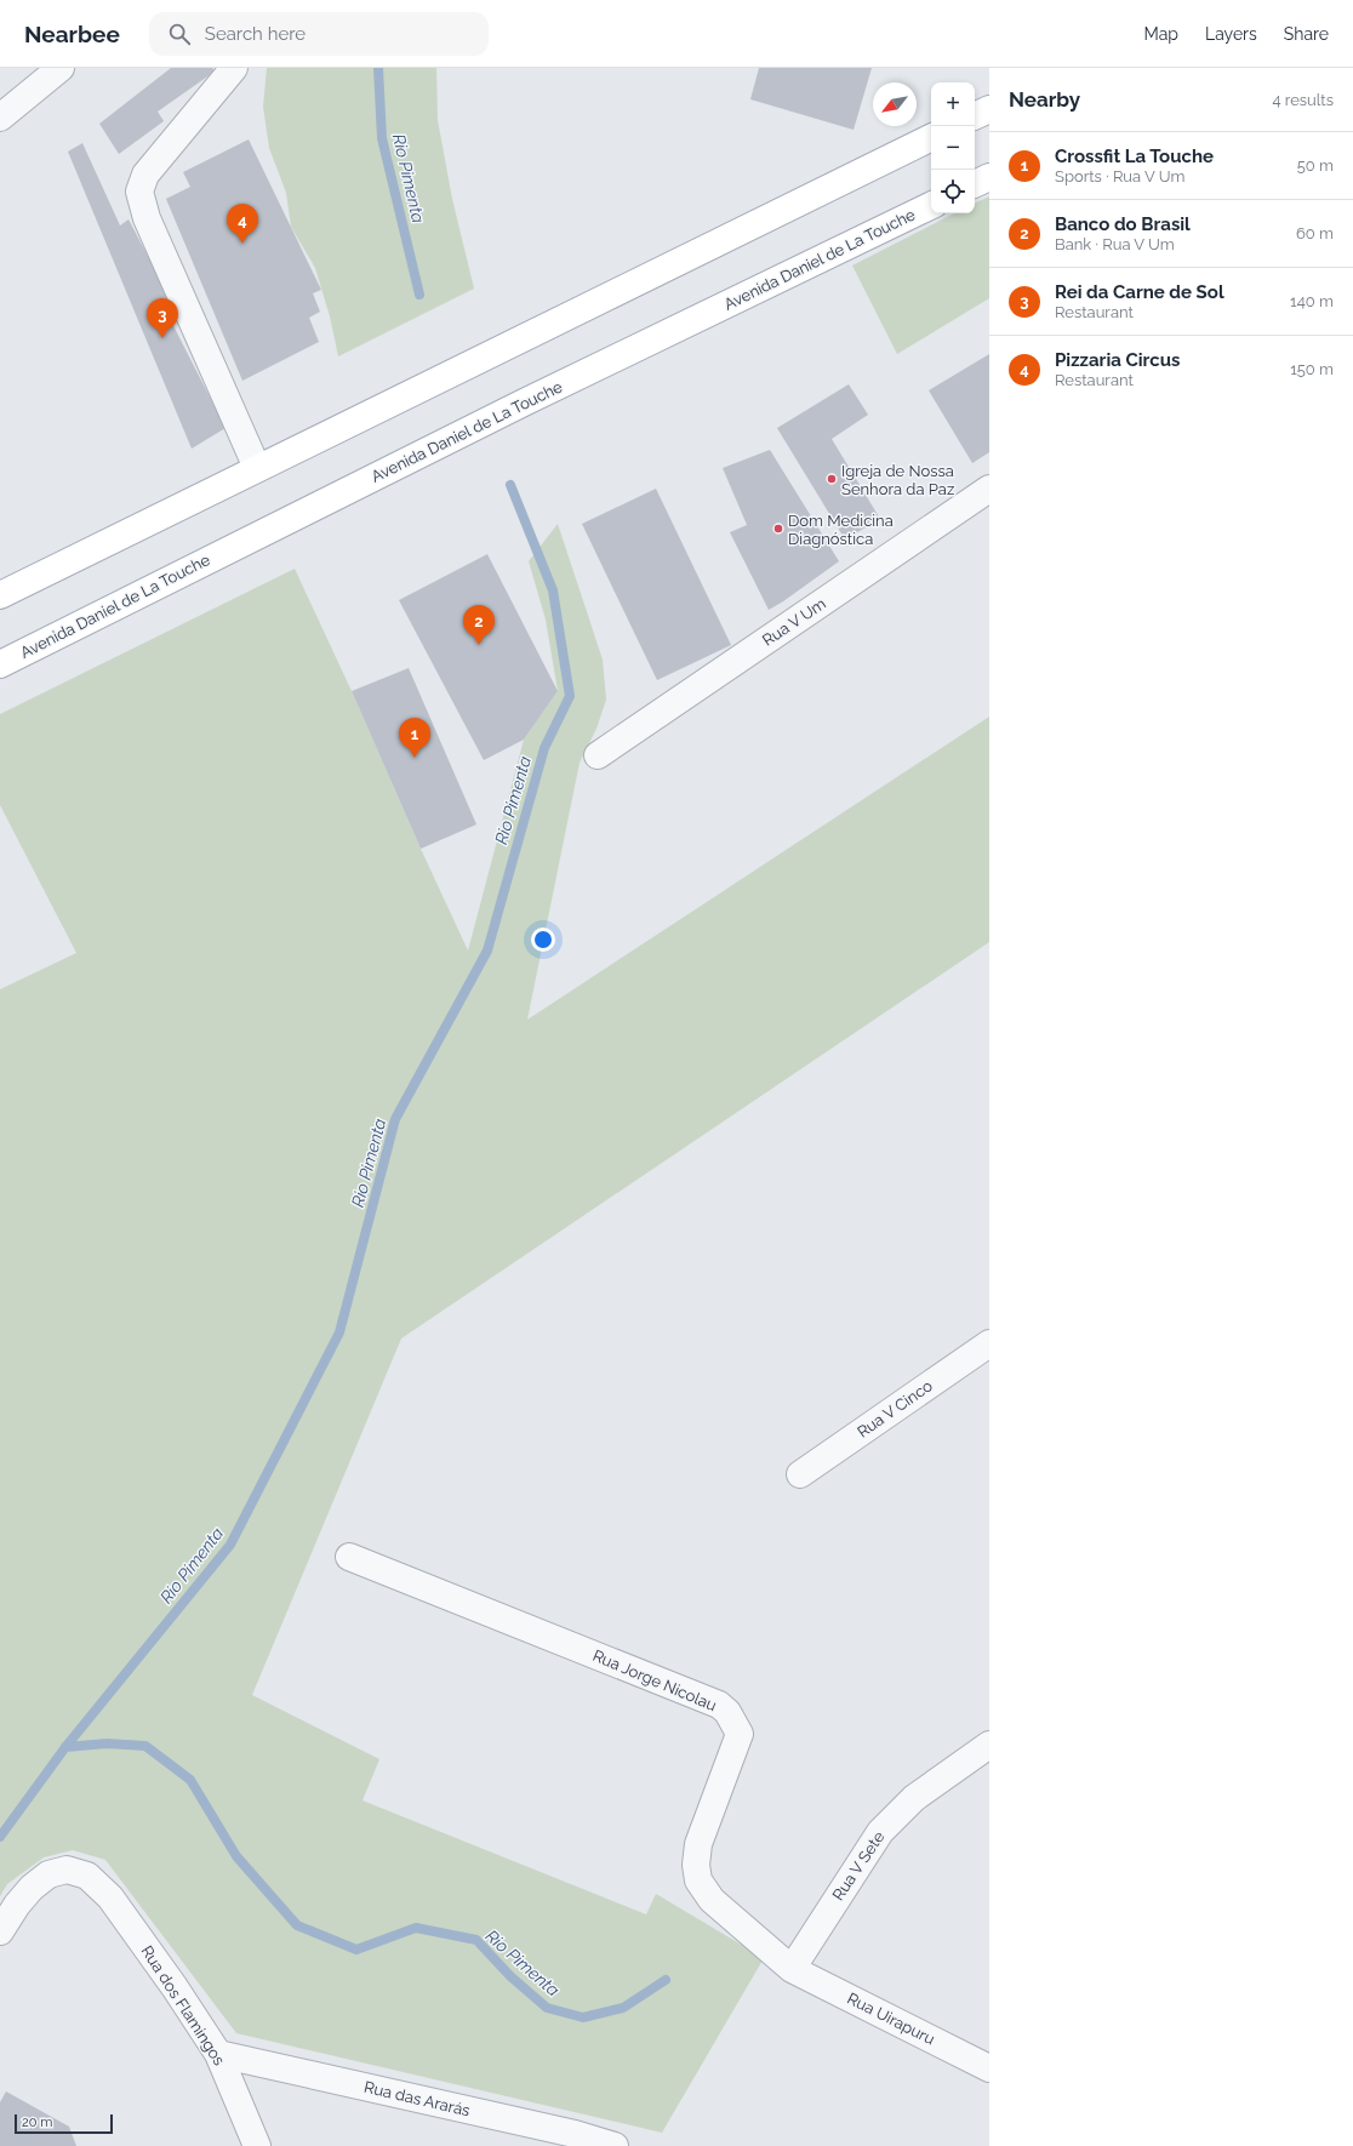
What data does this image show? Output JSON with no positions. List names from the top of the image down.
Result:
{
  "streets": {
    "main road": ["Avenida Daniel de La Touche"],
    "street": [
      "Rua V Um",
      "Rua V Cinco",
      "Rua Jorge Nicolau",
      "Rua V Sete",
      "Rua dos Flamingos",
      "Rua Uirapuru",
      "Rua das Ararás"
    ]
  },
  "crossings": [
    ["Rua Jorge Nicolau", "Rua V Sete"],
    ["Rua Jorge Nicolau", "Rua Uirapuru"],
    ["Rua V Sete", "Rua Uirapuru"],
    ["Rua dos Flamingos", "Rua das Ararás"]
  ],
  "water": ["Rio Pimenta"],
  "places": ["Igreja de Nossa Senhora da Paz", "Dom Medicina Diagnóstica"],
  "scale_bar": "20 m",
  "north": "bottom left",
  "page": {
    "header": "Nearbee",
    "search": "Search here",
    "nav": ["Map", "Layers", "Share"],
    "heading": ["Nearby", "4 results"],
    "map_buttons": ["+", "−"],
    "list": [
      {
        "mark": "1",
        "name": "Crossfit La Touche",
        "note": "Sports · Rua V Um",
        "value": "50 m"
      },
      {
        "mark": "2",
        "name": "Banco do Brasil",
        "note": "Bank · Rua V Um",
        "value": "60 m"
      },
      {
        "mark": "3",
        "name": "Rei da Carne de Sol",
        "note": "Restaurant",
        "value": "140 m"
      },
      {
        "mark": "4",
        "name": "Pizzaria Circus",
        "note": "Restaurant",
        "value": "150 m"
      }
    ],
    "pins": [
      "4",
      "3",
      "2",
      "1"
    ],
    "scale": "20 m"
  }
}
